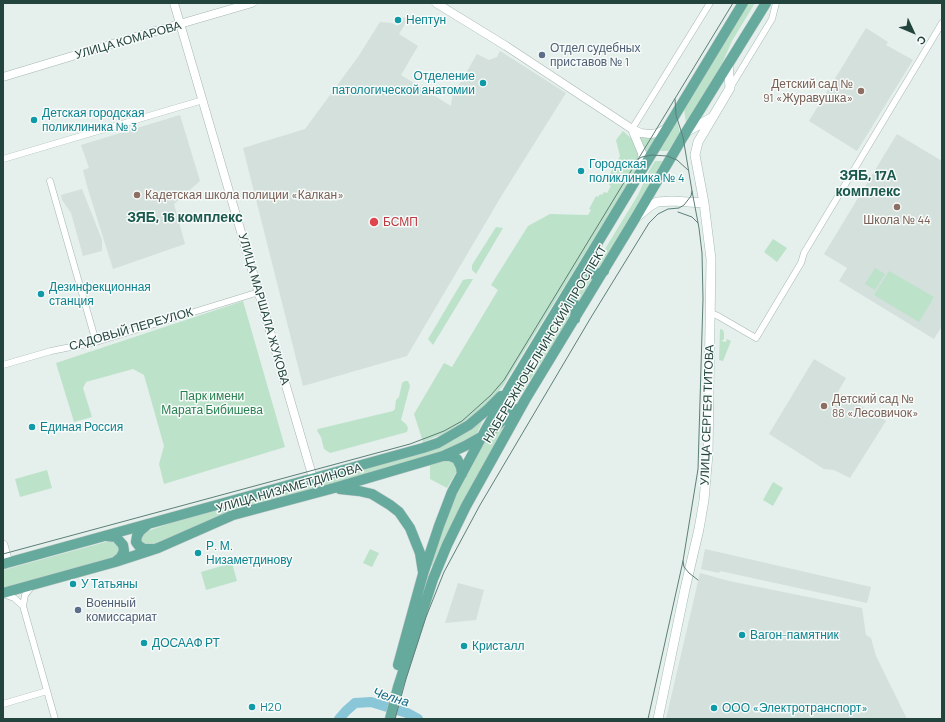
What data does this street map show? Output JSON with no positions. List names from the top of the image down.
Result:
{
  "streets": {
    "main road": ["НАБЕРЕЖНОЧЕЛНИНСКИЙ ПРОСПЕКТ", "УЛИЦА СЕРГЕЯ ТИТОВА", "УЛИЦА НИЗАМЕТДИНОВА"],
    "street": ["УЛИЦА КОМАРОВА", "УЛИЦА МАРШАЛА ЖУКОВА", "САДОВЫЙ ПЕРЕУЛОК"]
  },
  "crossings": [
    ["УЛИЦА КОМАРОВА", "УЛИЦА МАРШАЛА ЖУКОВА"],
    ["УЛИЦА МАРШАЛА ЖУКОВА", "САДОВЫЙ ПЕРЕУЛОК"],
    ["УЛИЦА МАРШАЛА ЖУКОВА", "УЛИЦА НИЗАМЕТДИНОВА"],
    ["НАБЕРЕЖНОЧЕЛНИНСКИЙ ПРОСПЕКТ", "УЛИЦА НИЗАМЕТДИНОВА"]
  ],
  "districts": ["ЗЯБ, 17А комплекс", "ЗЯБ, 16 комплекс"],
  "water": ["Челна"],
  "parks": ["Парк имени Марата Бибишева"],
  "places": [
    "Нептун",
    "Отдел судебных приставов № 1",
    "Отделение патологической анатомии",
    "Детский сад № 91 «Журавушка»",
    "Детская городская поликлиника № 3",
    "Городская поликлиника № 4",
    "Кадетская школа полиции «Калкан»",
    "Школа № 44",
    "БСМП",
    "Дезинфекционная станция",
    "Детский сад № 88 «Лесовичок»",
    "Единая Россия",
    "Р. М. Низаметдинову",
    "У Татьяны",
    "Военный комиссариат",
    "Вагон-памятник",
    "ДОСААФ РТ",
    "Кристалл",
    "H2O",
    "ООО «Электротранспорт»"
  ],
  "north": "bottom right"
}
